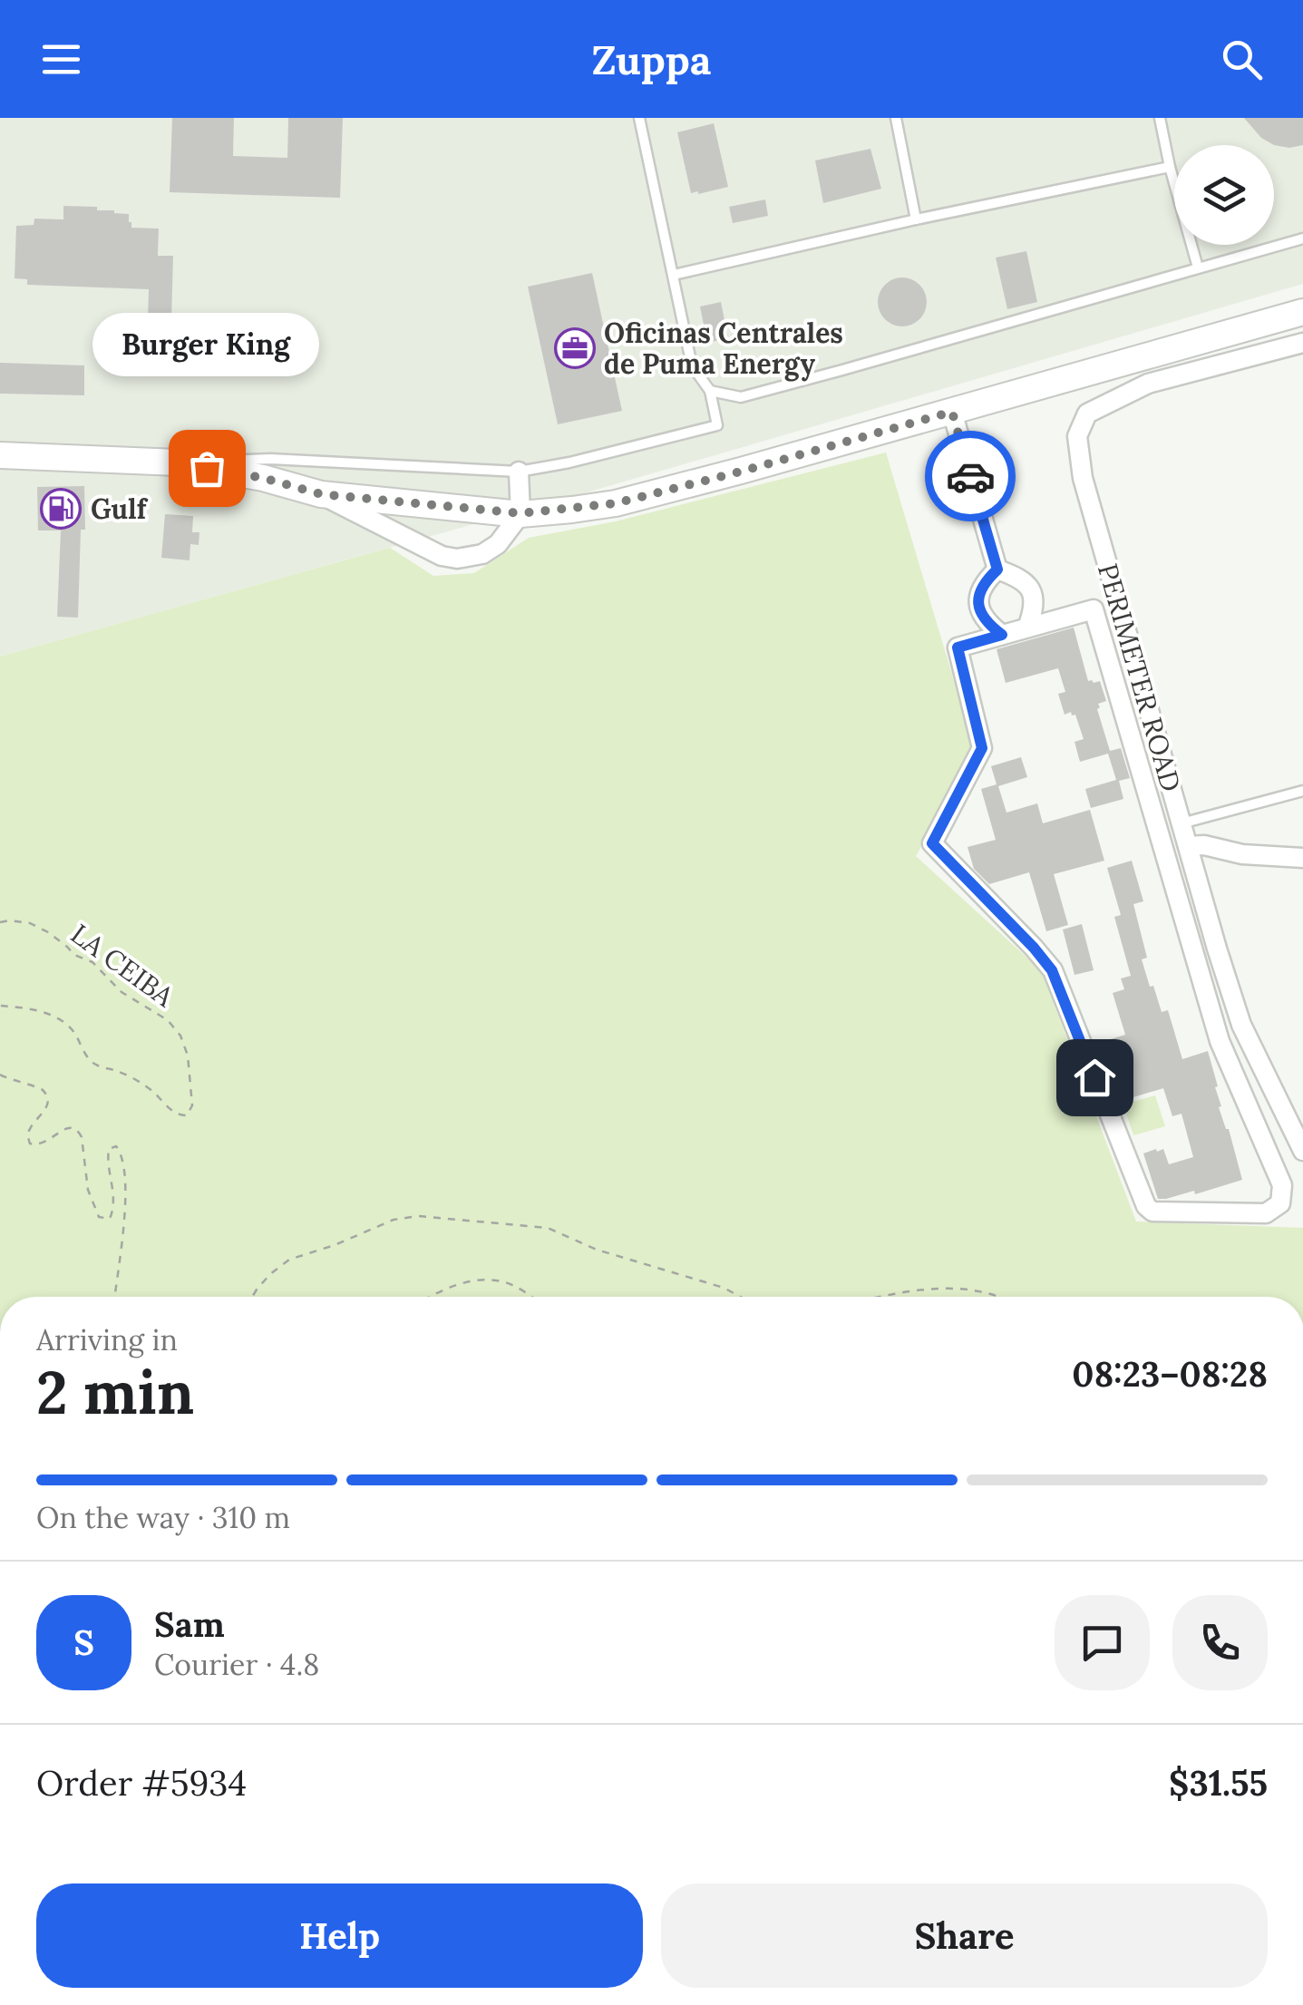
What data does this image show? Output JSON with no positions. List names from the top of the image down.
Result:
{
  "streets": {
    "street": ["PERIMETER ROAD"],
    "path": ["LA CEIBA"]
  },
  "places": {
    "office": ["Oficinas Centrales de Puma Energy"],
    "other": ["Burger King"],
    "fuel station": ["Gulf"]
  },
  "page": {
    "header": "Zuppa",
    "bubble": "Burger King",
    "heading": ["2 min", "Arriving in", "08:23–08:28"],
    "panel": [
      "Sam",
      "Courier · 4.8",
      "Order #5934",
      "$31.55"
    ],
    "bar": "On the way · 310 m",
    "round": "S",
    "buttons": ["Help", "Share"]
  }
}
